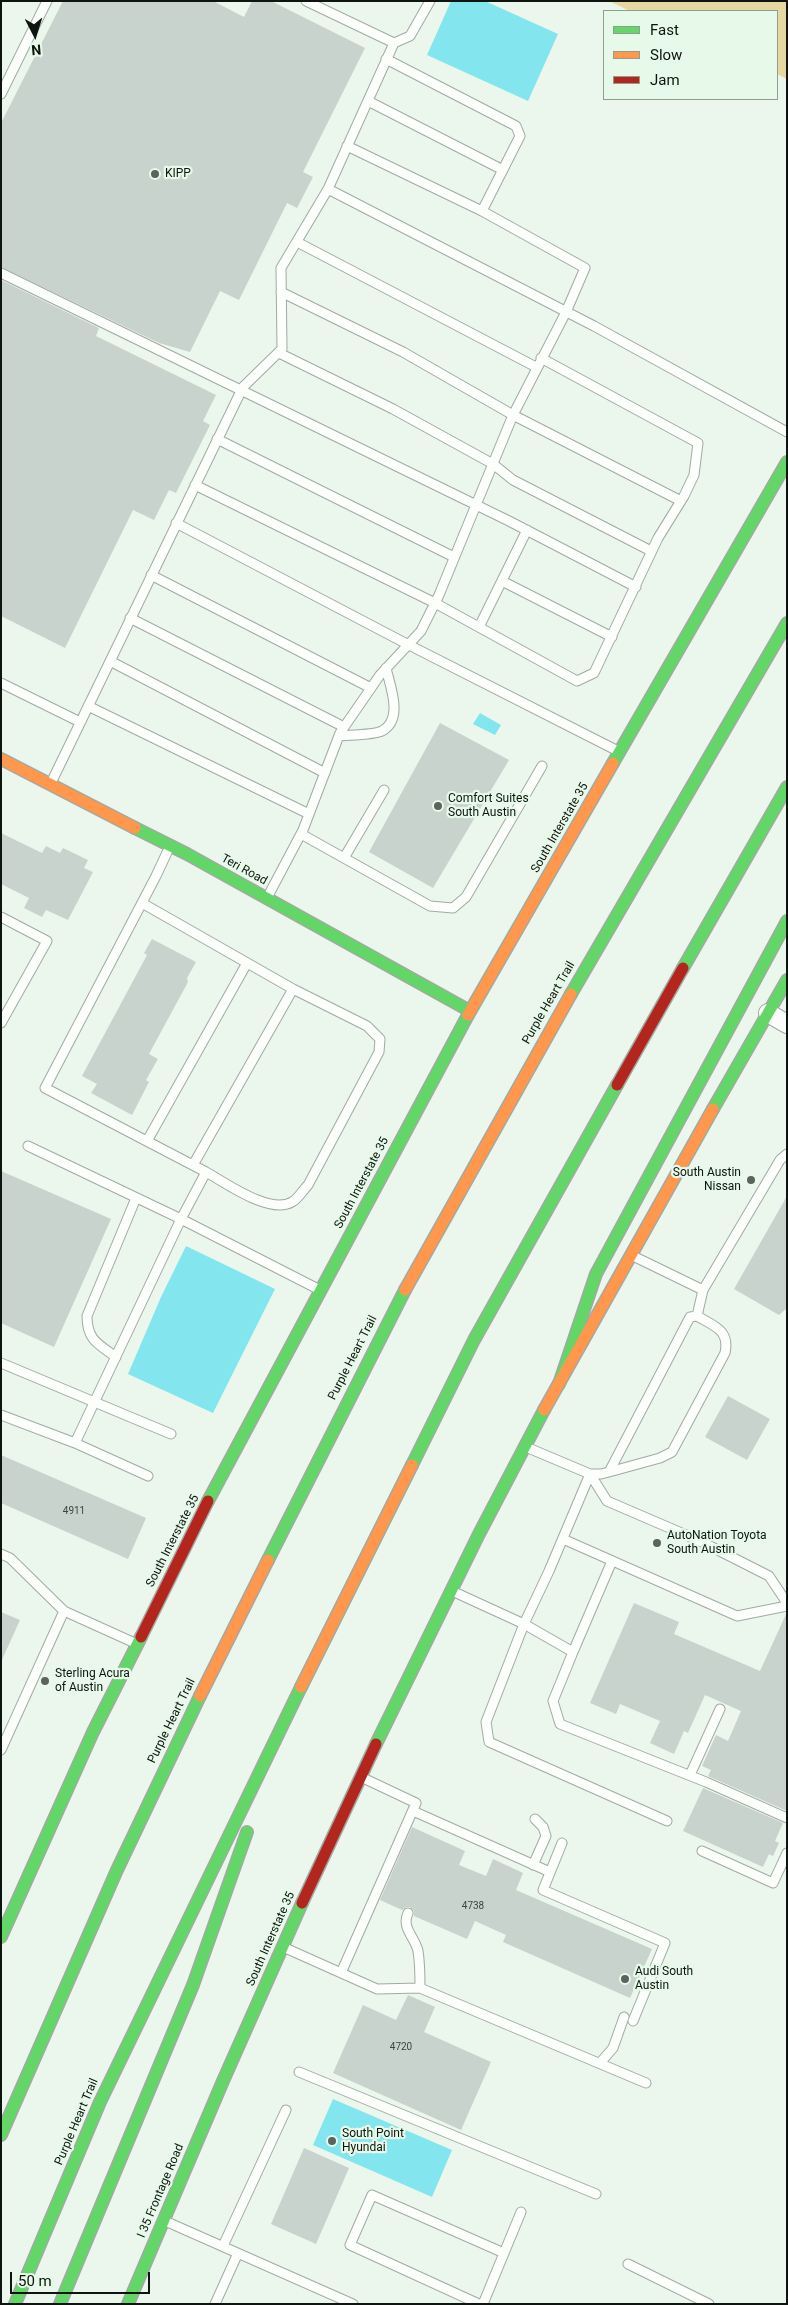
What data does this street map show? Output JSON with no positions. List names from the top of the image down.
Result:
{
  "streets": {
    "main road": [
      "South Interstate 35",
      "Teri Road",
      "Purple Heart Trail",
      "I 35 Frontage Road"
    ]
  },
  "crossings": [
    ["South Interstate 35", "Teri Road"],
    ["South Interstate 35", "I 35 Frontage Road"]
  ],
  "places": [
    "KIPP",
    "Comfort Suites South Austin",
    "South Austin Nissan",
    "AutoNation Toyota South Austin",
    "Sterling Acura of Austin",
    "Audi South Austin",
    "South Point Hyundai"
  ],
  "house_numbers": ["4911", "4738", "4720"],
  "legend": ["Fast", "Slow", "Jam"],
  "scale_bar": "50 m",
  "north": "bottom"
}
